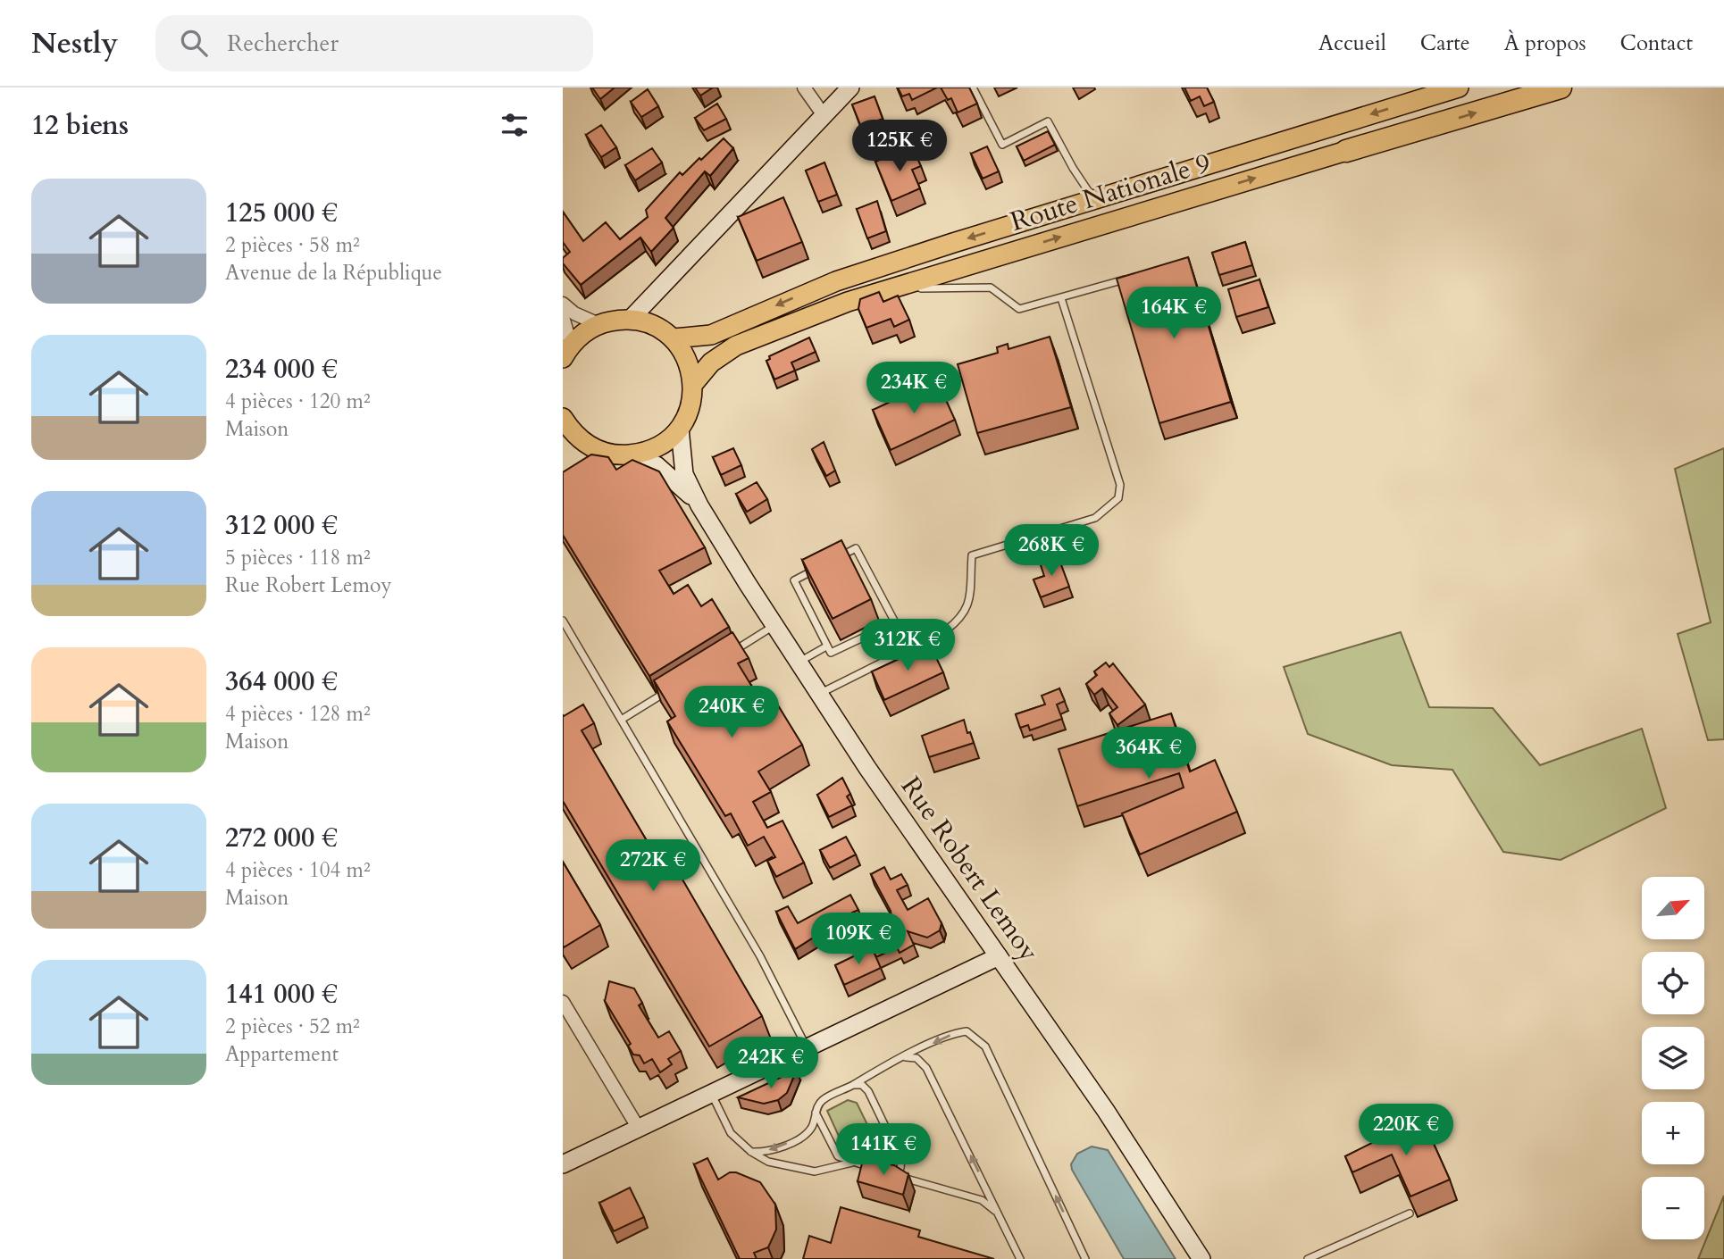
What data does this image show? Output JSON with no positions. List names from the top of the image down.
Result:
{
  "streets": {
    "highway": ["Route Nationale 9"],
    "main road": ["Rue Robert Lemoy"]
  },
  "one_way": ["Route Nationale 9"],
  "north": "top right",
  "page": {
    "header": "Nestly",
    "search": "Rechercher",
    "nav": [
      "Accueil",
      "Carte",
      "À propos",
      "Contact"
    ],
    "heading": "12 biens",
    "price": [
      "125K €",
      "164K €",
      "234K €",
      "268K €",
      "312K €",
      "240K €",
      "364K €",
      "272K €",
      "109K €",
      "242K €",
      "220K €",
      "141K €"
    ],
    "list": [
      {
        "name": "125 000 €",
        "note": "2 pièces · 58 m² · Avenue de la République"
      },
      {
        "name": "234 000 €",
        "note": "4 pièces · 120 m² · Maison"
      },
      {
        "name": "312 000 €",
        "note": "5 pièces · 118 m² · Rue Robert Lemoy"
      },
      {
        "name": "364 000 €",
        "note": "4 pièces · 128 m² · Maison"
      },
      {
        "name": "272 000 €",
        "note": "4 pièces · 104 m² · Maison"
      },
      {
        "name": "141 000 €",
        "note": "2 pièces · 52 m² · Appartement"
      }
    ],
    "map_buttons": ["+", "−"]
  }
}
